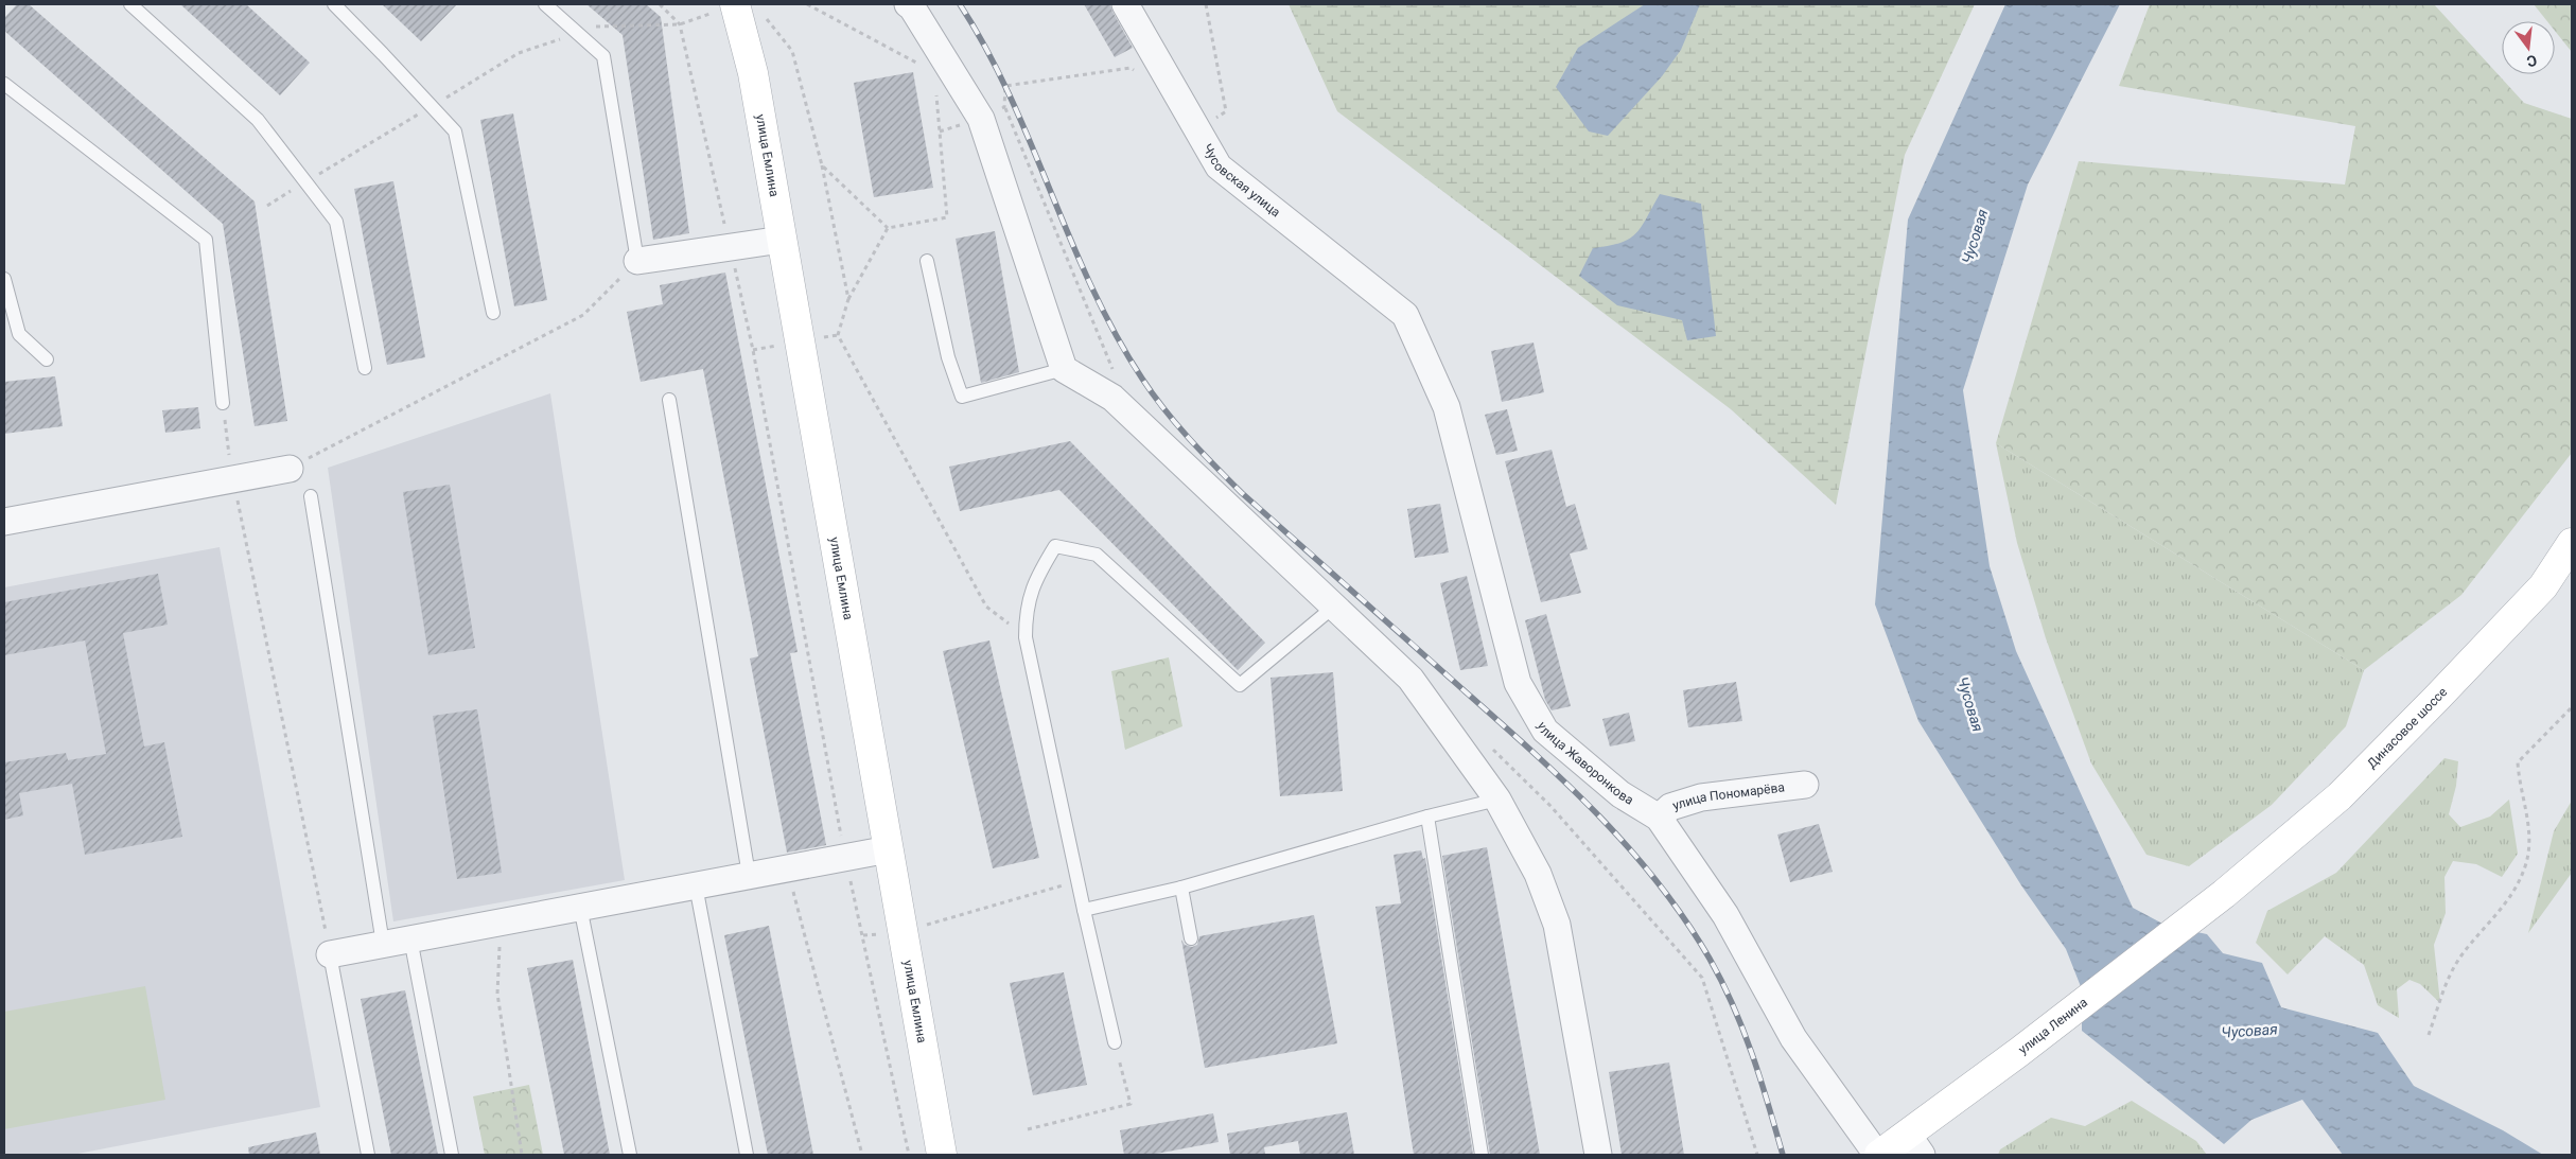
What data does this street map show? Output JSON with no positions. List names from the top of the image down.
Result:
{
  "streets": {
    "street": [
      "улица Емлина",
      "Чусовская улица",
      "Динасовое шоссе",
      "улица Жаворонкова",
      "улица Пономарёва",
      "улица Ленина"
    ]
  },
  "crossings": [
    ["Чусовская улица", "улица Жаворонкова"],
    ["Динасовое шоссе", "улица Ленина"],
    ["улица Жаворонкова", "улица Пономарёва"],
    ["улица Жаворонкова", "улица Ленина"]
  ],
  "water": ["Чусовая"],
  "north": "bottom"
}
